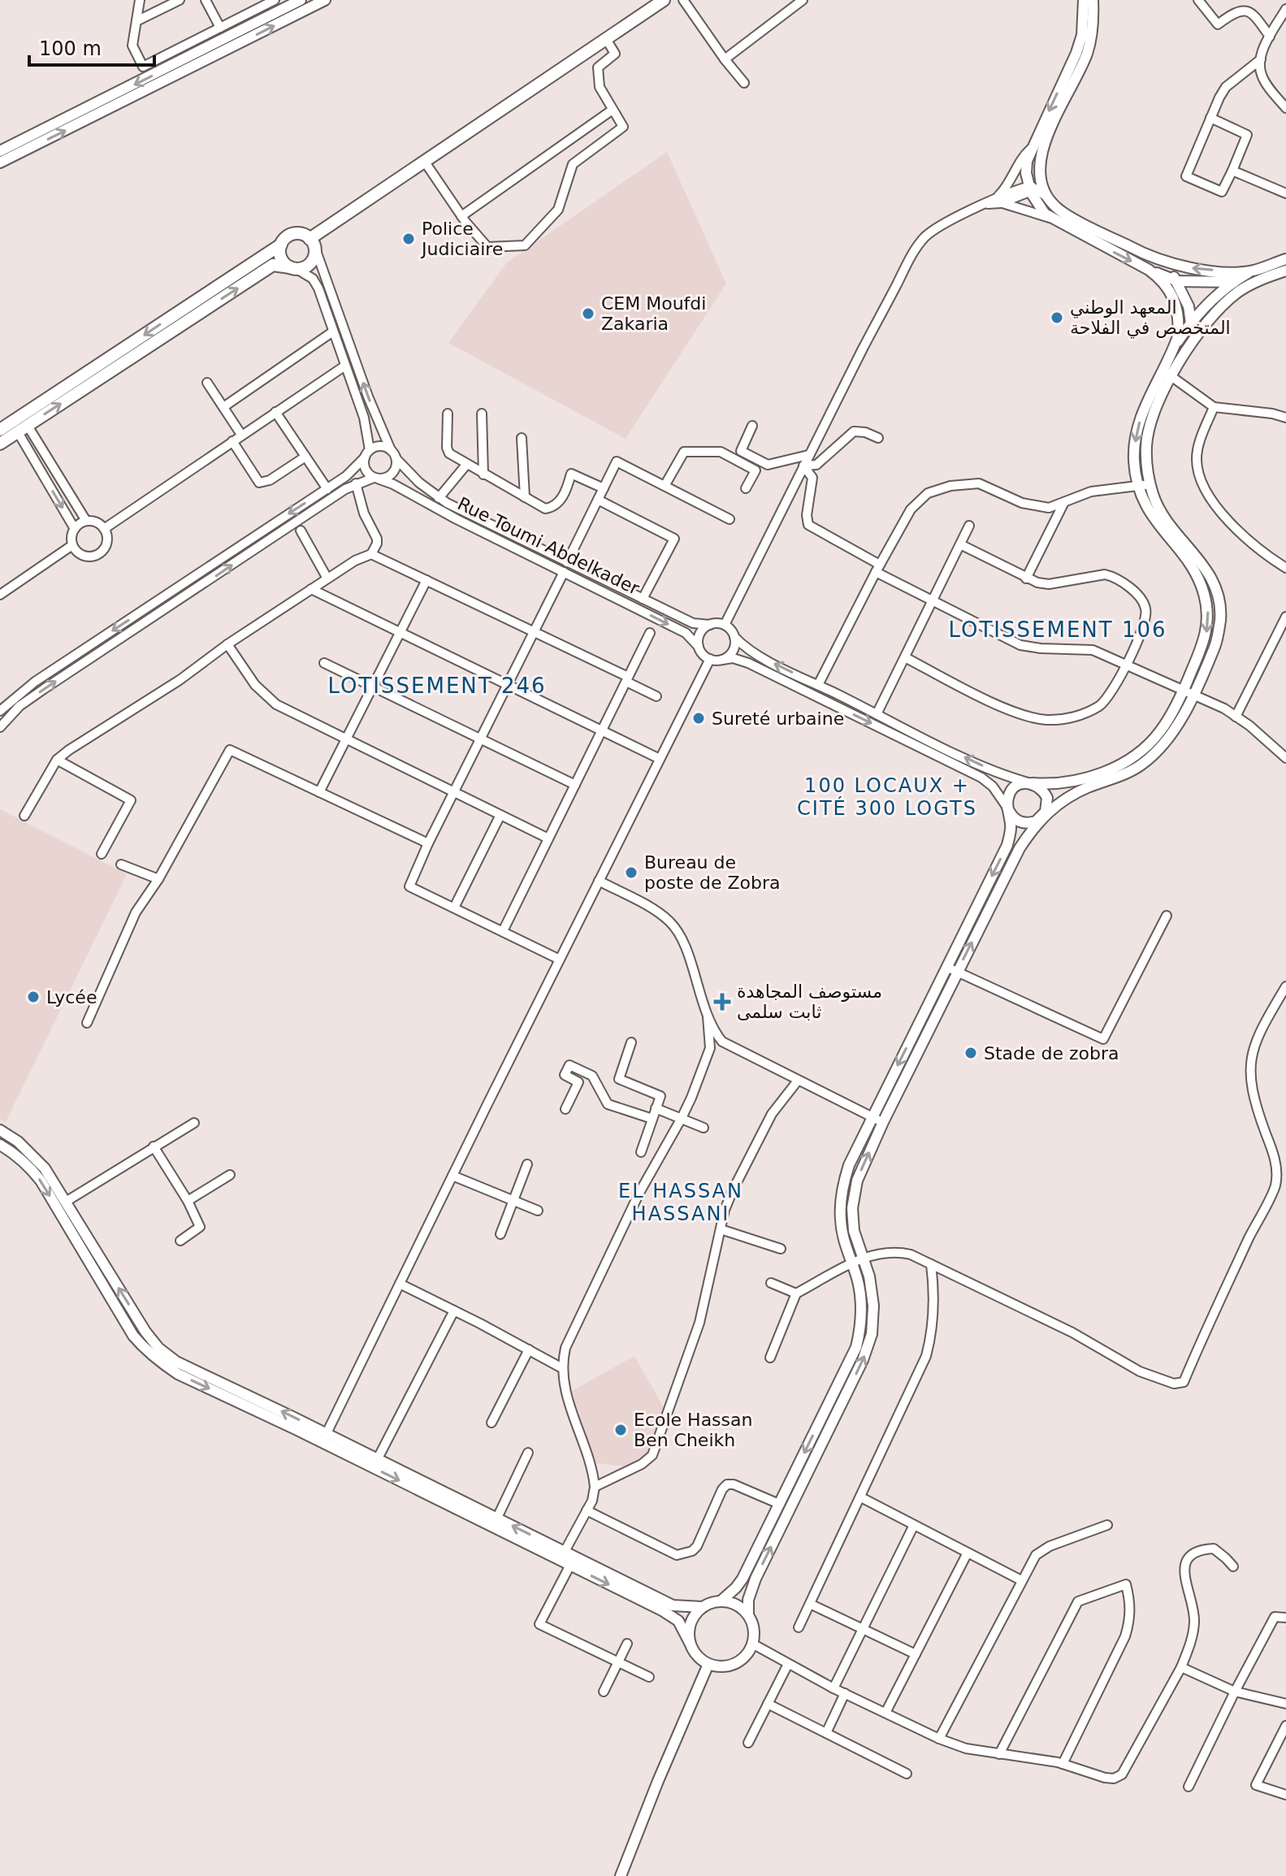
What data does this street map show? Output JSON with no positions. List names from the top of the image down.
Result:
{
  "streets": {
    "street": ["Rue Toumi Abdelkader"]
  },
  "districts": [
    "LOTISSEMENT 106",
    "LOTISSEMENT 246",
    "100 LOCAUX + CITÉ 300 LOGTS",
    "EL HASSAN HASSANI"
  ],
  "places": {
    "other": [
      "Police Judiciaire",
      "CEM Moufdi Zakaria",
      "المعهد الوطني المتخصص في الفلاحة",
      "Sureté urbaine",
      "Bureau de poste de Zobra",
      "Lycée",
      "Stade de zobra",
      "Ecole Hassan Ben Cheikh"
    ],
    "health": ["مستوصف المجاهدة ثابت سلمى"]
  },
  "scale_bar": "100 m"
}
